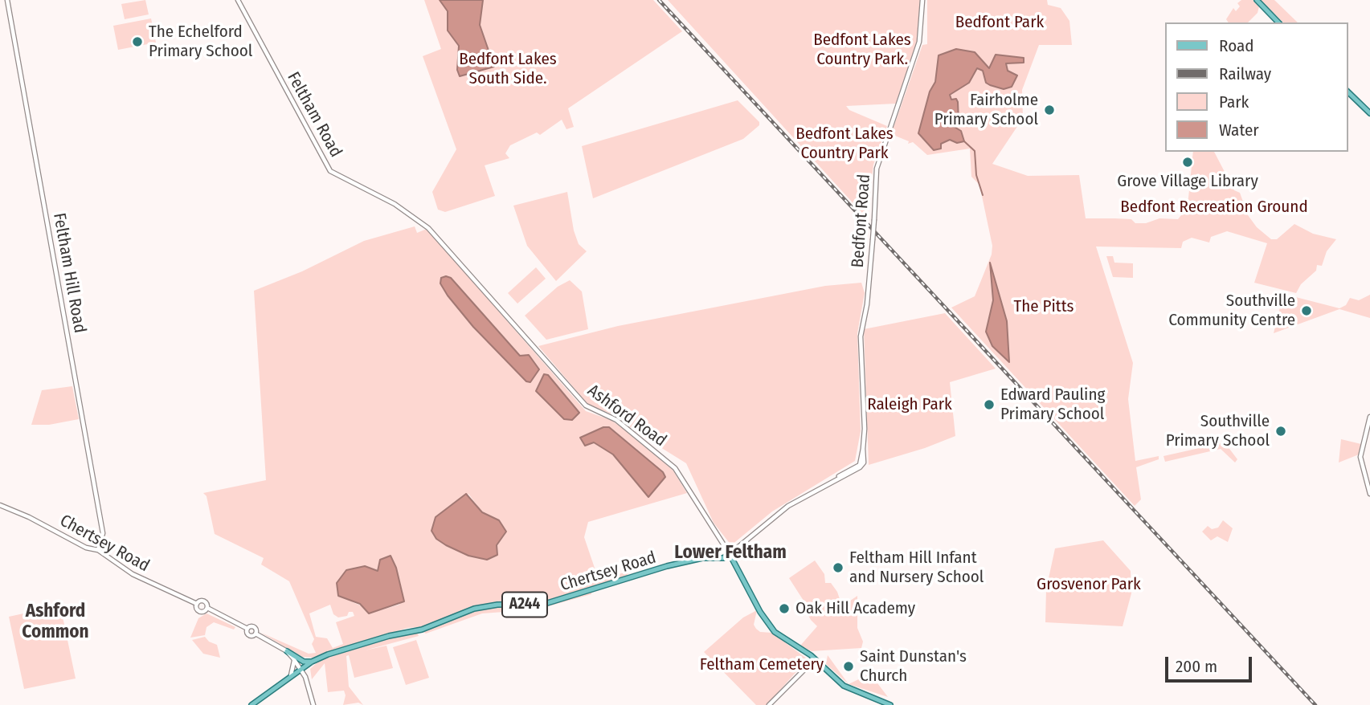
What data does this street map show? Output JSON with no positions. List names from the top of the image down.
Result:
{
  "streets": {
    "main road": ["Ashford Road", "Chertsey Road", "A244"],
    "street": ["Feltham Road", "Bedfont Road", "Feltham Hill Road"]
  },
  "crossings": [
    ["Feltham Road", "Ashford Road"],
    ["Bedfont Road", "Ashford Road"],
    ["Bedfont Road", "Chertsey Road"],
    ["Feltham Hill Road", "Chertsey Road"],
    ["Ashford Road", "Chertsey Road"],
    ["Chertsey Road", "A244"]
  ],
  "districts": ["Lower Feltham", "Ashford Common"],
  "parks": [
    "Bedfont Park",
    "Bedfont Lakes Country Park.",
    "Bedfont Lakes South Side.",
    "Bedfont Lakes Country Park",
    "Bedfont Recreation Ground",
    "The Pitts",
    "Raleigh Park",
    "Grosvenor Park",
    "Feltham Cemetery"
  ],
  "places": [
    "The Echelford Primary School",
    "Fairholme Primary School",
    "Grove Village Library",
    "Southville Community Centre",
    "Edward Pauling Primary School",
    "Southville Primary School",
    "Feltham Hill Infant and Nursery School",
    "Oak Hill Academy",
    "Saint Dunstan's Church"
  ],
  "legend": [
    "Road",
    "Railway",
    "Park",
    "Water"
  ],
  "scale_bar": "200 m"
}
